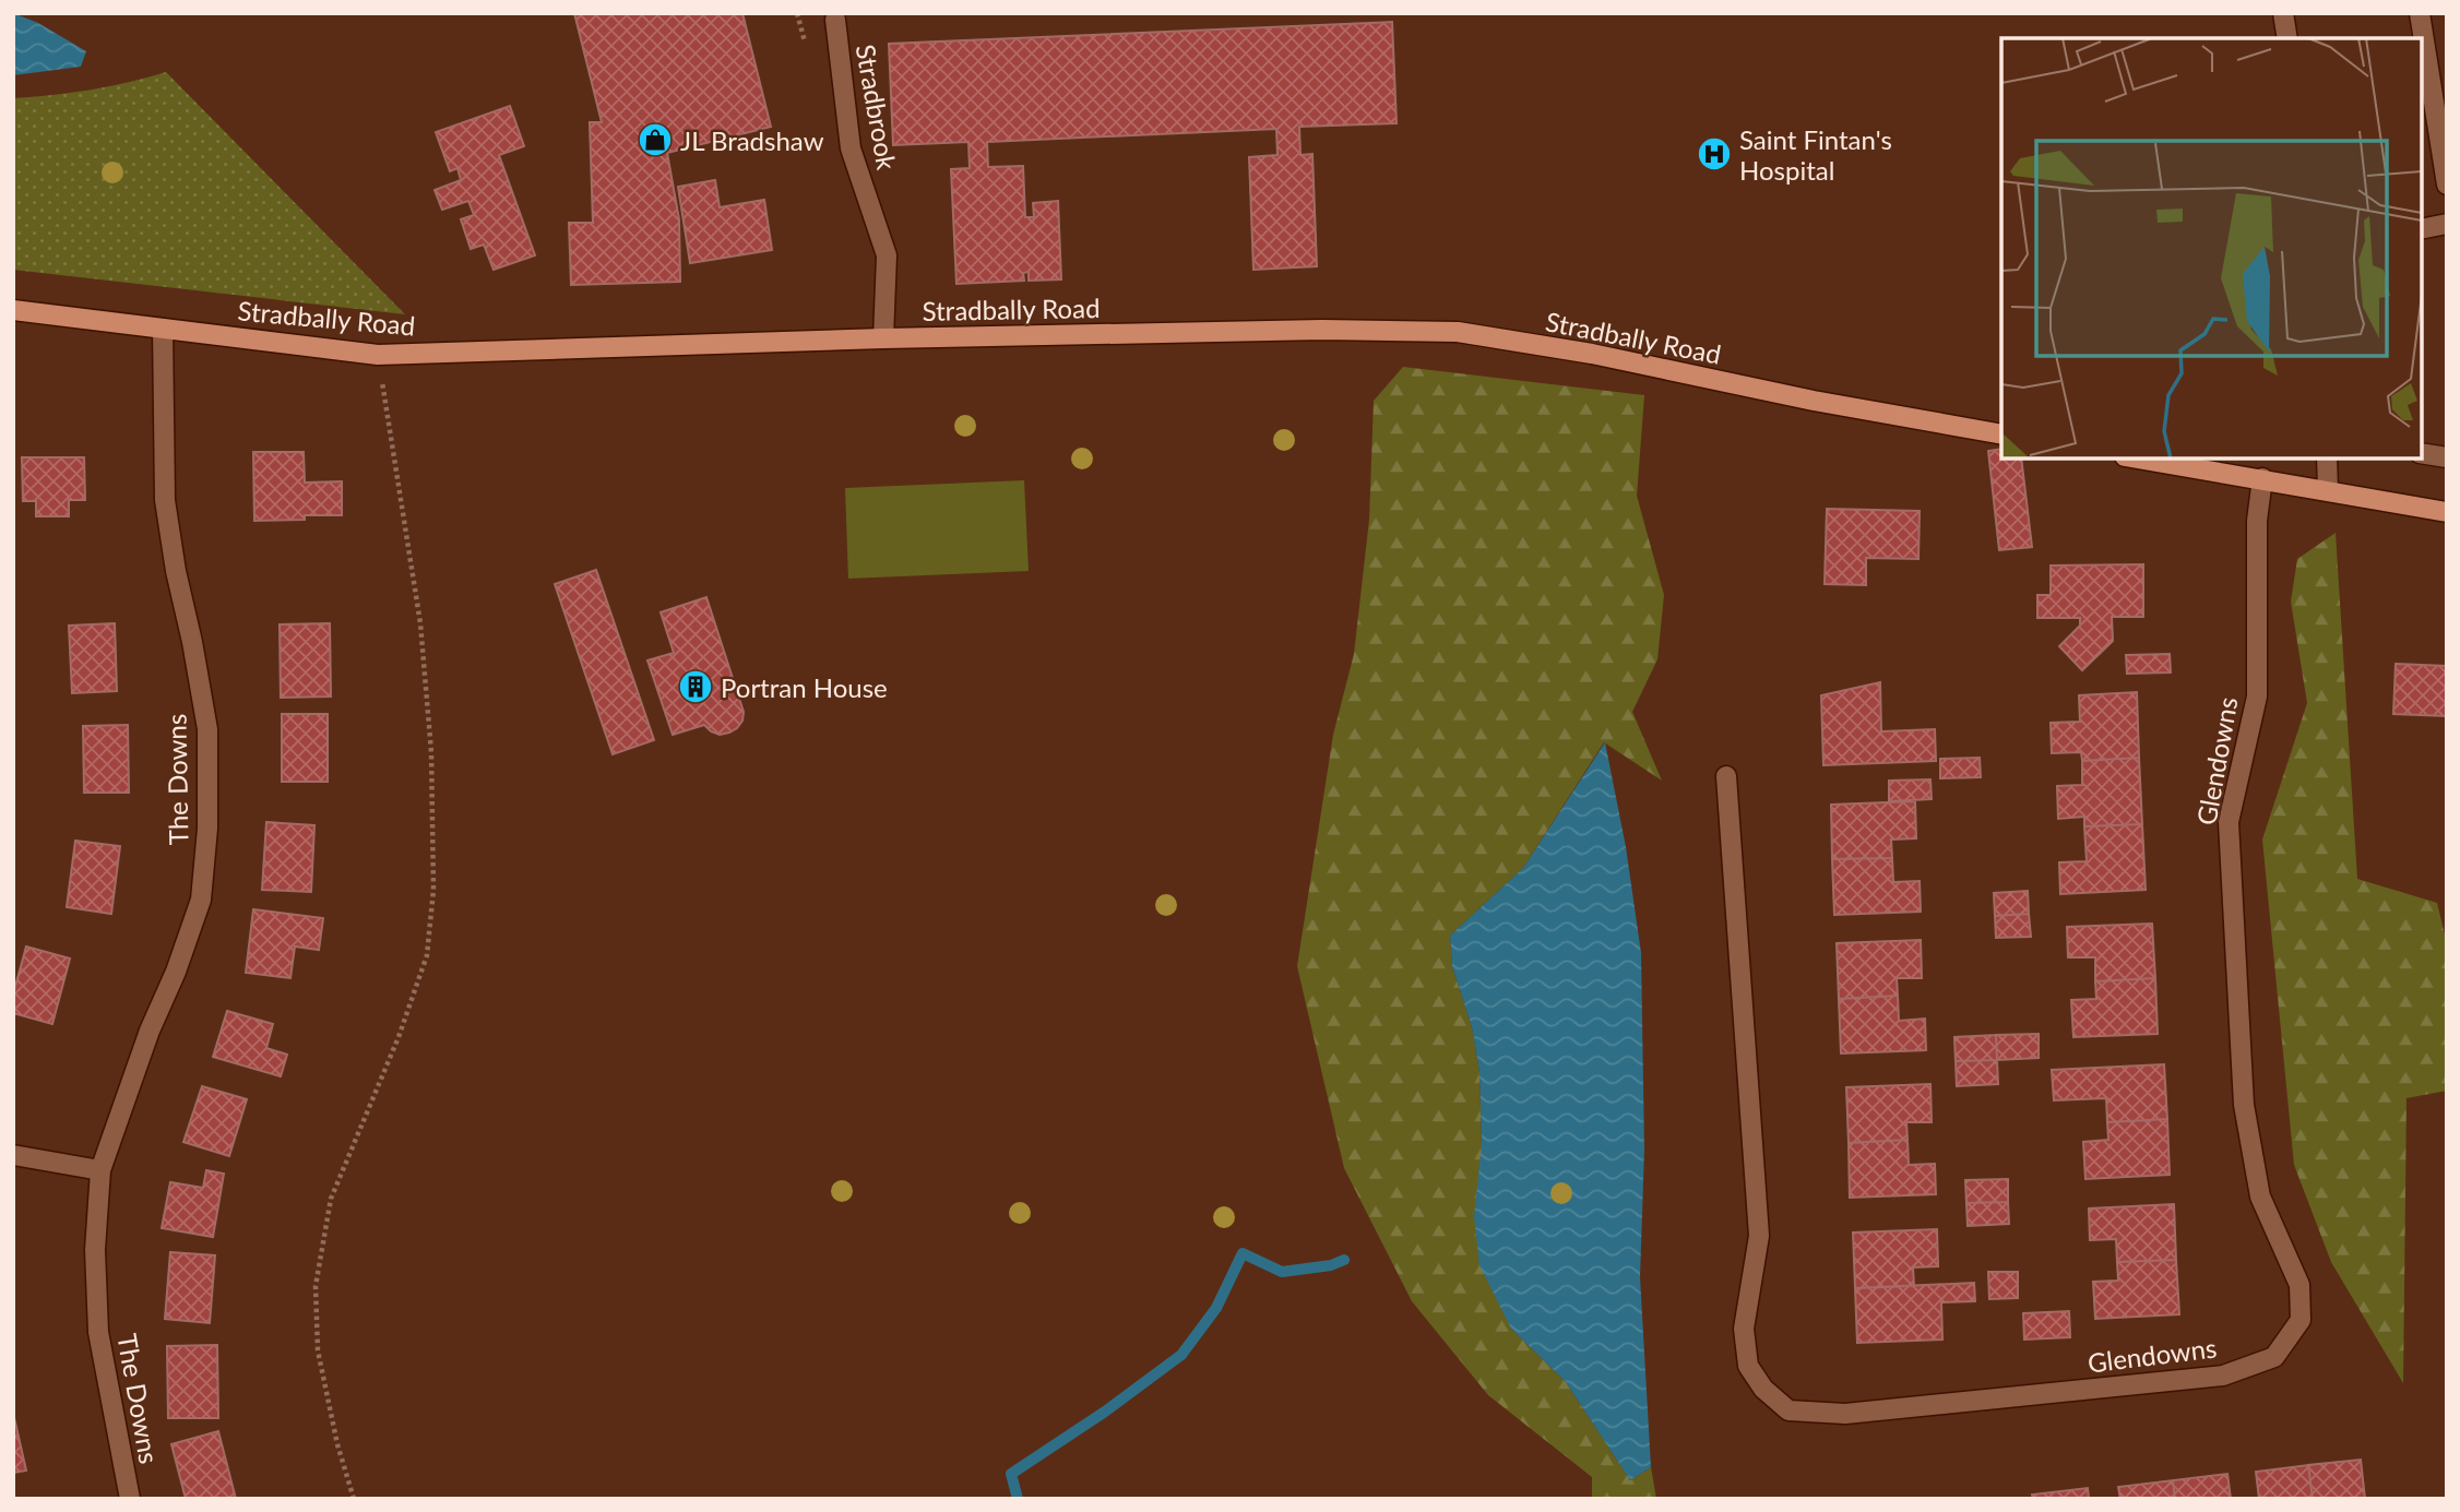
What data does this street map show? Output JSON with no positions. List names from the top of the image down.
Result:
{
  "streets": {
    "main road": ["Stradbally Road"],
    "street": ["Stradbrook", "Glendowns", "The Downs"]
  },
  "crossings": [
    ["Stradbrook", "Stradbally Road"],
    ["Stradbally Road", "The Downs"]
  ],
  "places": {
    "shop": ["JL Bradshaw"],
    "hospital": ["Saint Fintan's Hospital"],
    "building": ["Portran House"]
  }
}
